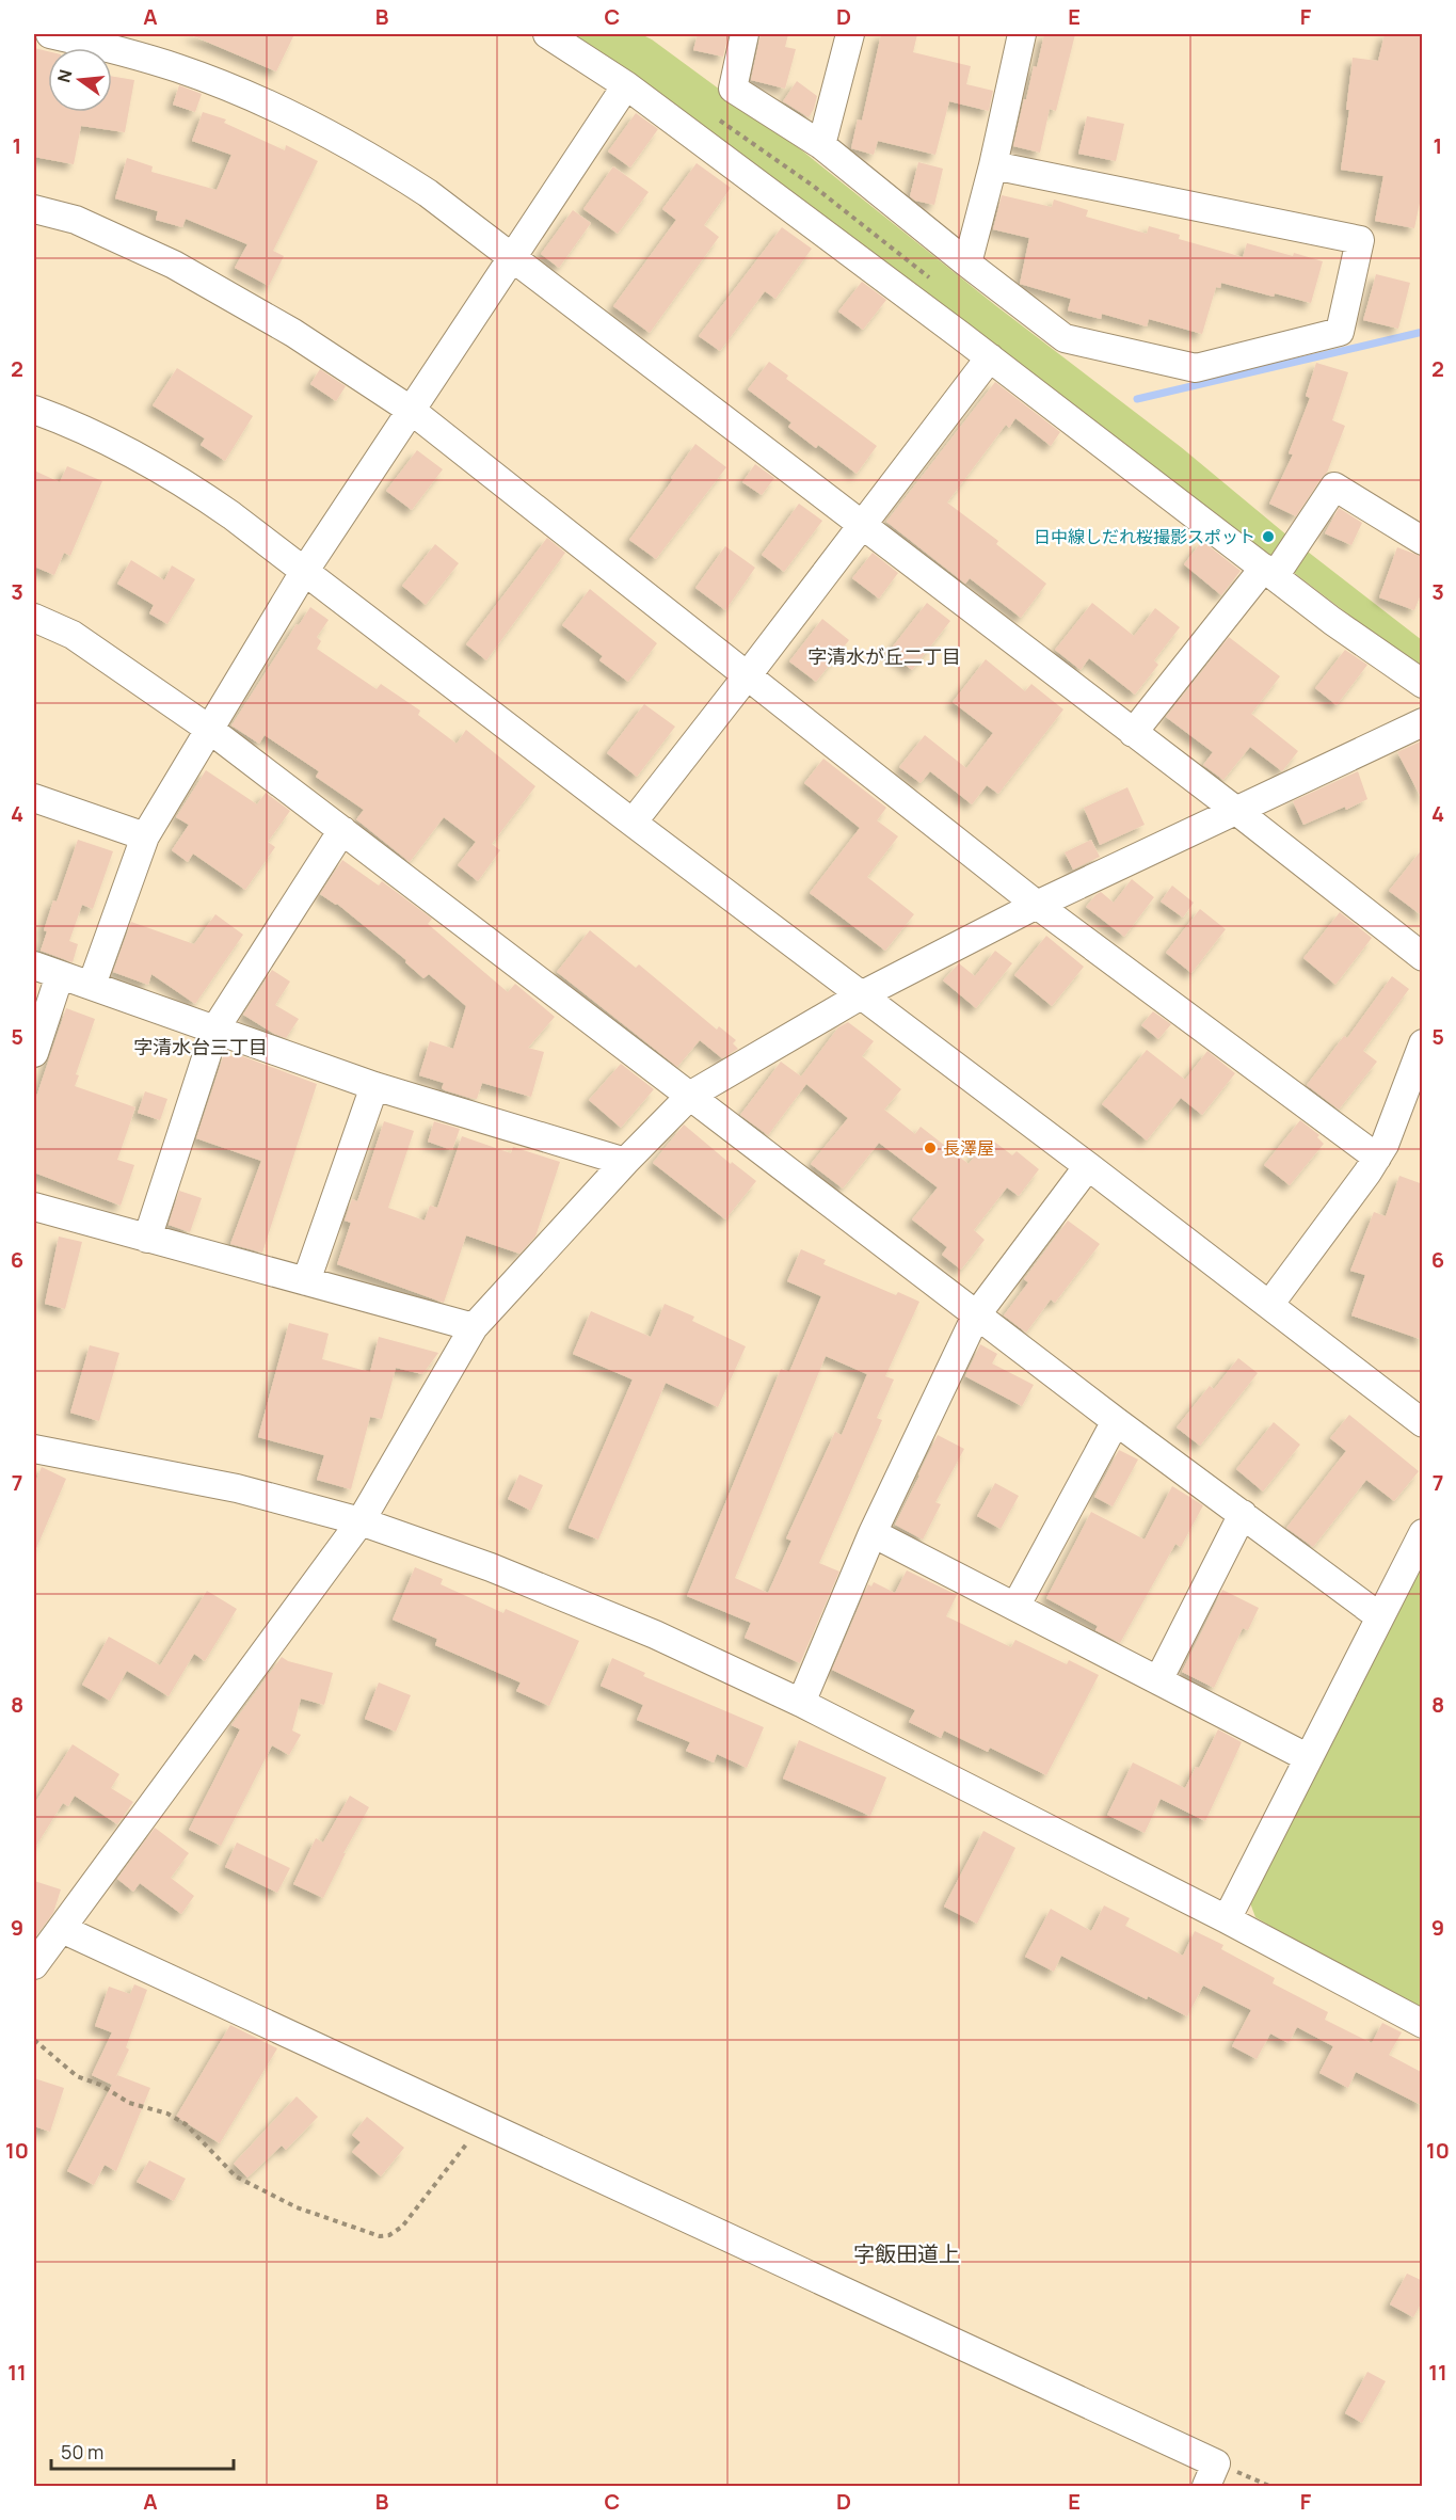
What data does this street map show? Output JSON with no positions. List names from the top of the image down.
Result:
{
  "districts": ["字清水が丘二丁目", "字清水台三丁目", "字飯田道上"],
  "places": ["日中線しだれ桜撮影スポット", "長澤屋"],
  "scale_bar": "50 m",
  "north": "left",
  "grid": {
    "columns": [
      "A",
      "B",
      "C",
      "D",
      "E",
      "F"
    ],
    "rows": [
      "1",
      "2",
      "3",
      "4",
      "5",
      "6",
      "7",
      "8",
      "9",
      "10",
      "11"
    ]
  }
}
